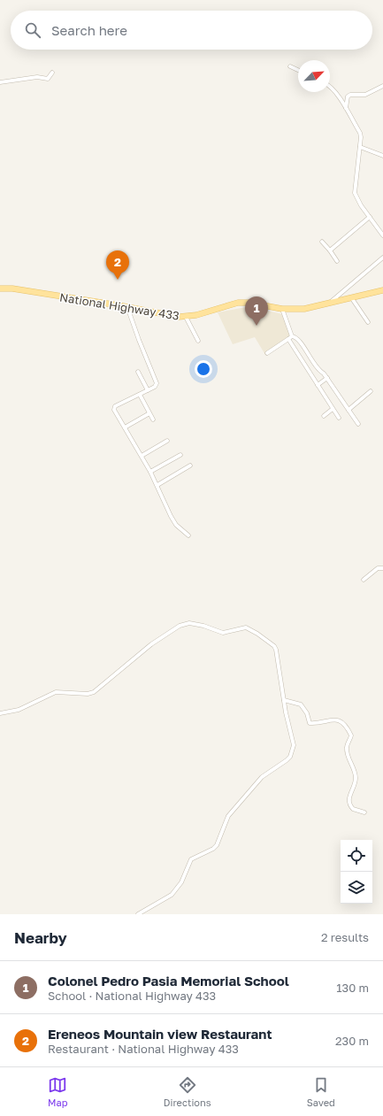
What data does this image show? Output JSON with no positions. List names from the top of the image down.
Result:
{
  "streets": {
    "main road": ["National Highway 433"]
  },
  "north": "top right",
  "page": {
    "search": "Search here",
    "pins": ["2", "1"],
    "heading": ["Nearby", "2 results"],
    "list": [
      {
        "mark": "1",
        "name": "Colonel Pedro Pasia Memorial School",
        "note": "School · National Highway 433",
        "value": "130 m"
      },
      {
        "mark": "2",
        "name": "Ereneos Mountain view Restaurant",
        "note": "Restaurant · National Highway 433",
        "value": "230 m"
      }
    ],
    "nav": ["Map", "Directions", "Saved"]
  }
}
